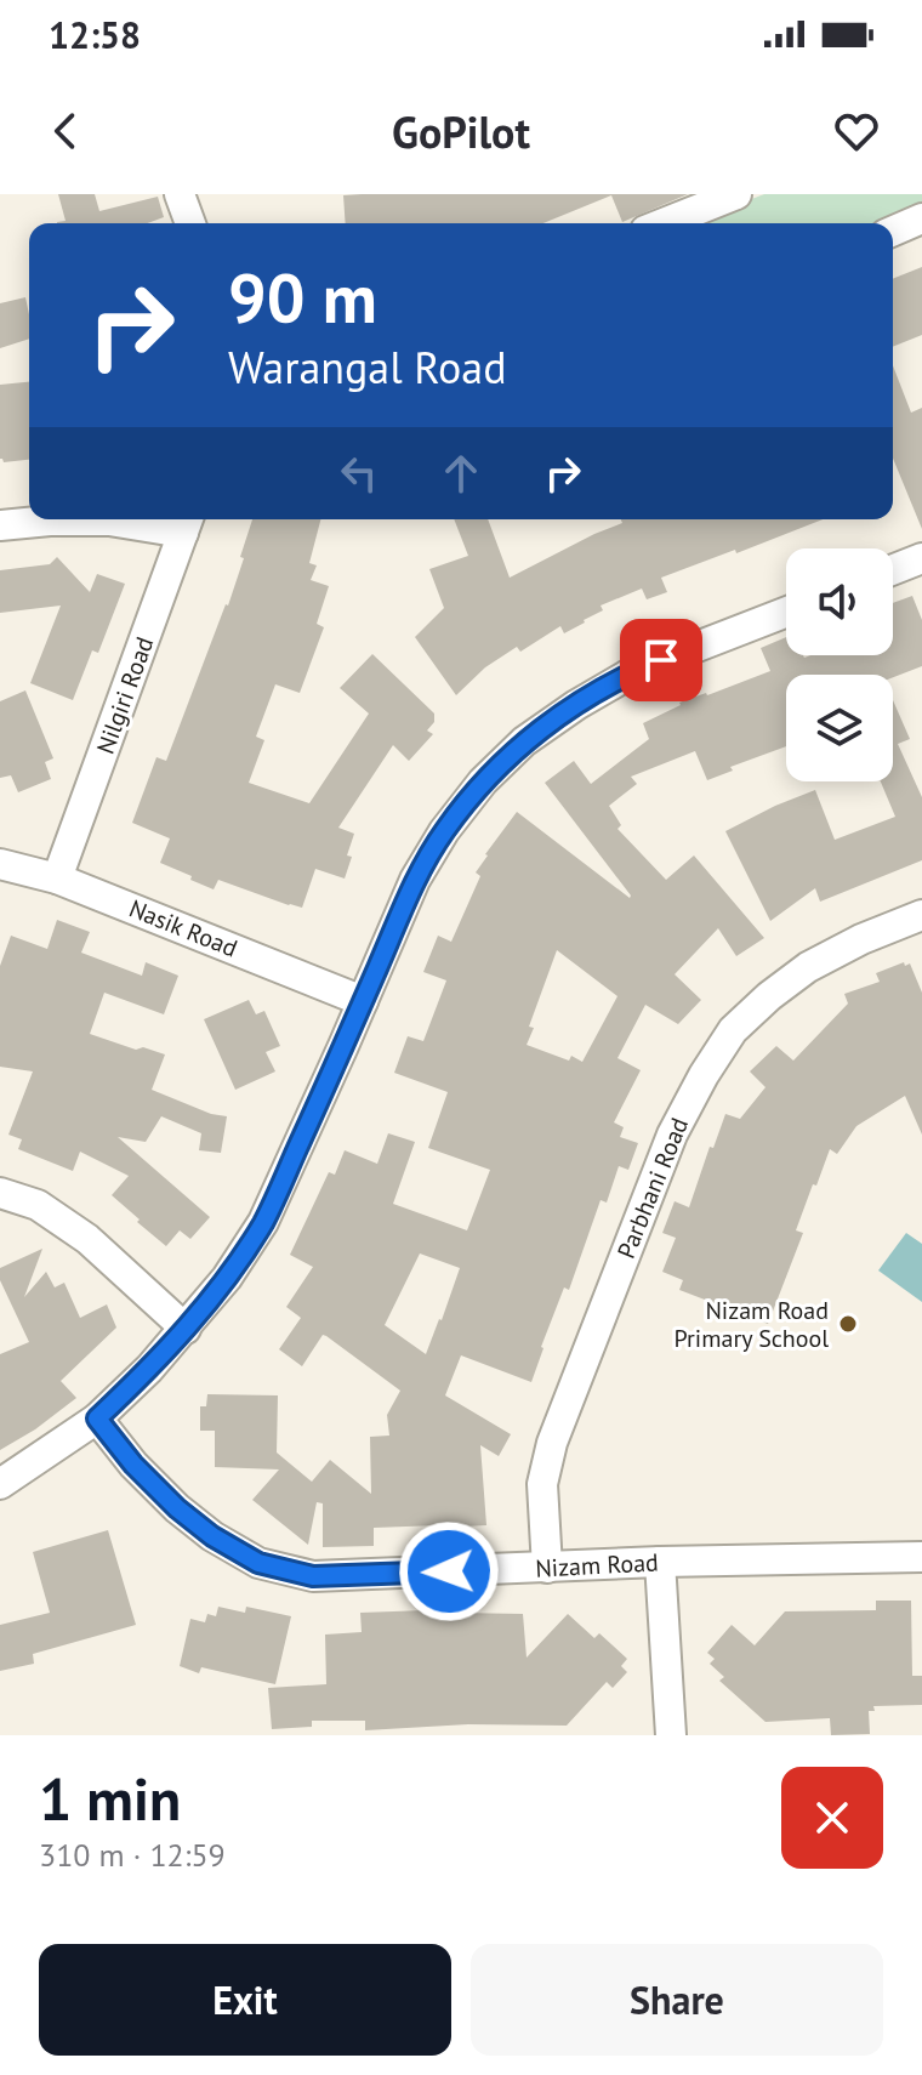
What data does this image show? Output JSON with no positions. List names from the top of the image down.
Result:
{
  "streets": {
    "street": [
      "Nilgiri Road",
      "Nasik Road",
      "Parbhani Road",
      "Nizam Road"
    ]
  },
  "crossings": [
    ["Nilgiri Road", "Nasik Road"],
    ["Parbhani Road", "Nizam Road"]
  ],
  "places": ["Nizam Road Primary School"],
  "page": {
    "status": "12:58",
    "header": "GoPilot",
    "turn": ["90 m", "Warangal Road"],
    "heading": ["1 min", "310 m · 12:59"],
    "buttons": ["Exit", "Share"]
  }
}
